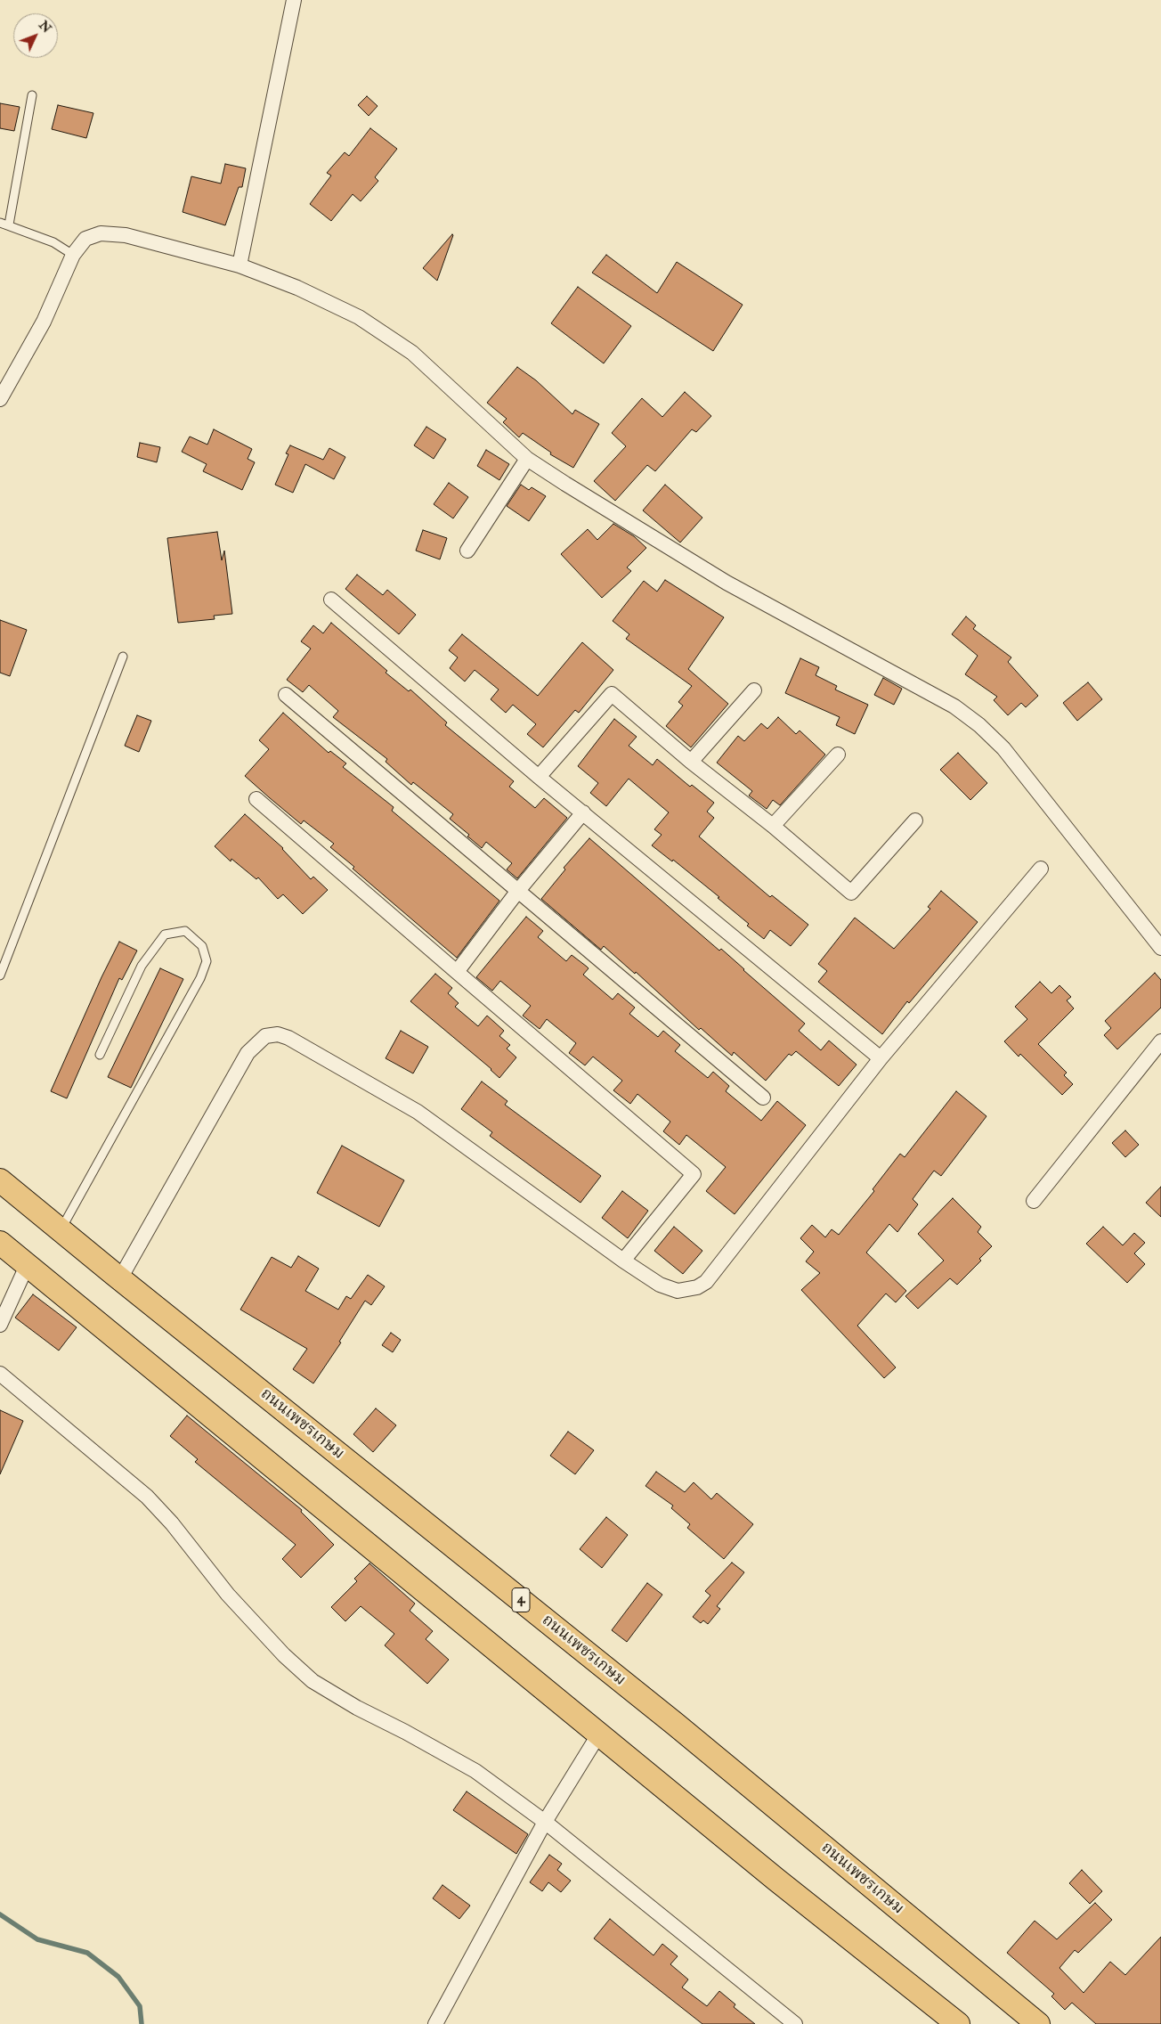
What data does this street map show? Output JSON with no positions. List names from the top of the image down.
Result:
{
  "streets": {
    "main road": ["ถนนเพชรเกษม", "4"]
  },
  "north": "top right"
}
